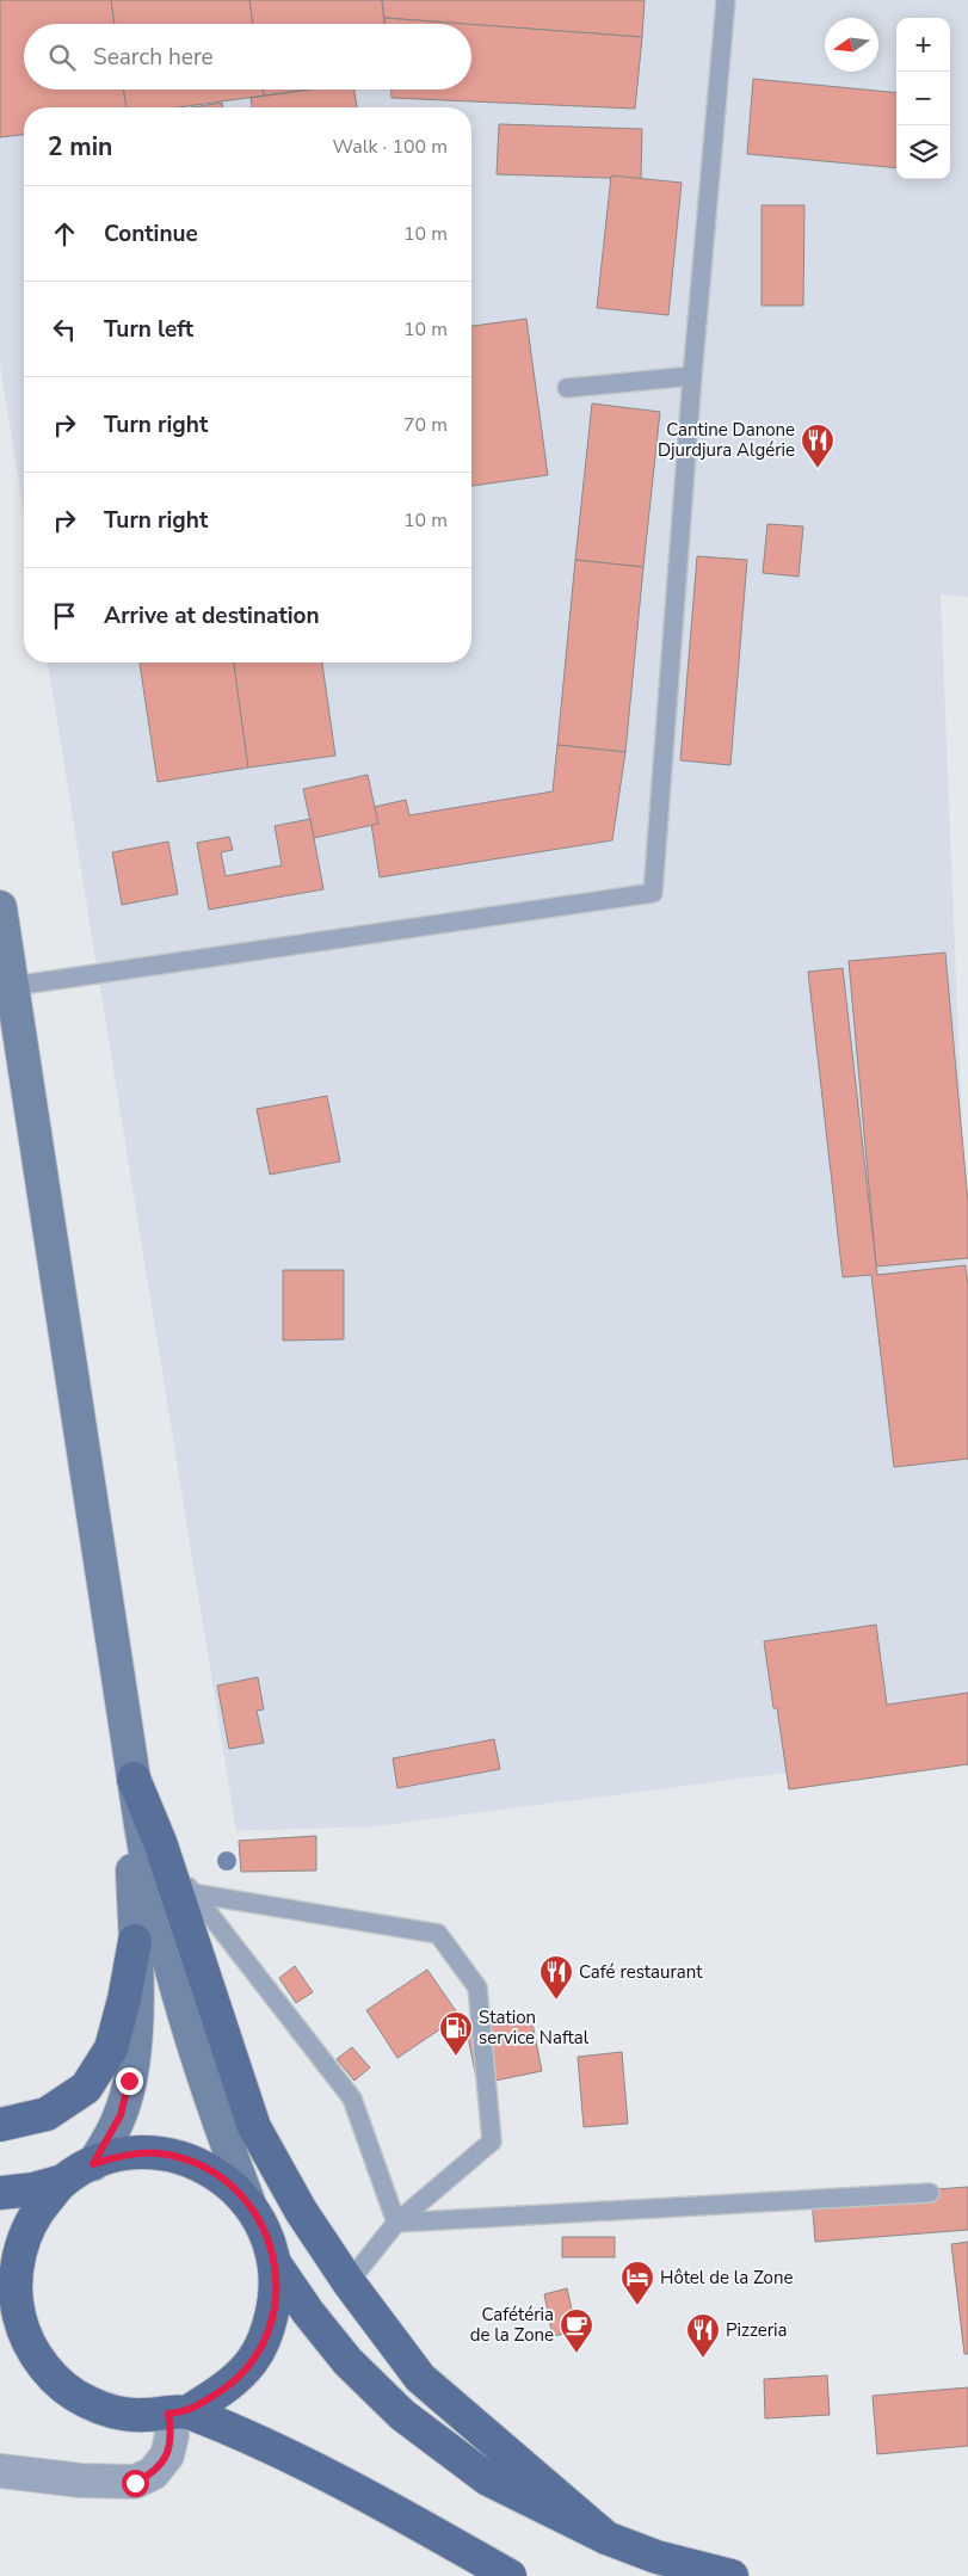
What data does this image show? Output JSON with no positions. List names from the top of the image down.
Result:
{
  "places": {
    "restaurant": ["Cantine Danone Djurdjura Algérie", "Café restaurant", "Pizzeria"],
    "fuel station": ["Station service Naftal"],
    "hotel": ["Hôtel de la Zone"],
    "cafe": ["Cafétéria de la Zone"]
  },
  "north": "left",
  "page": {
    "map_buttons": ["+", "−"],
    "search": "Search here",
    "heading": ["2 min", "Walk · 100 m"],
    "list": [
      ["Continue", "10 m"],
      ["Turn left", "10 m"],
      ["Turn right", "70 m"],
      ["Turn right", "10 m"],
      "Arrive at destination"
    ]
  }
}
